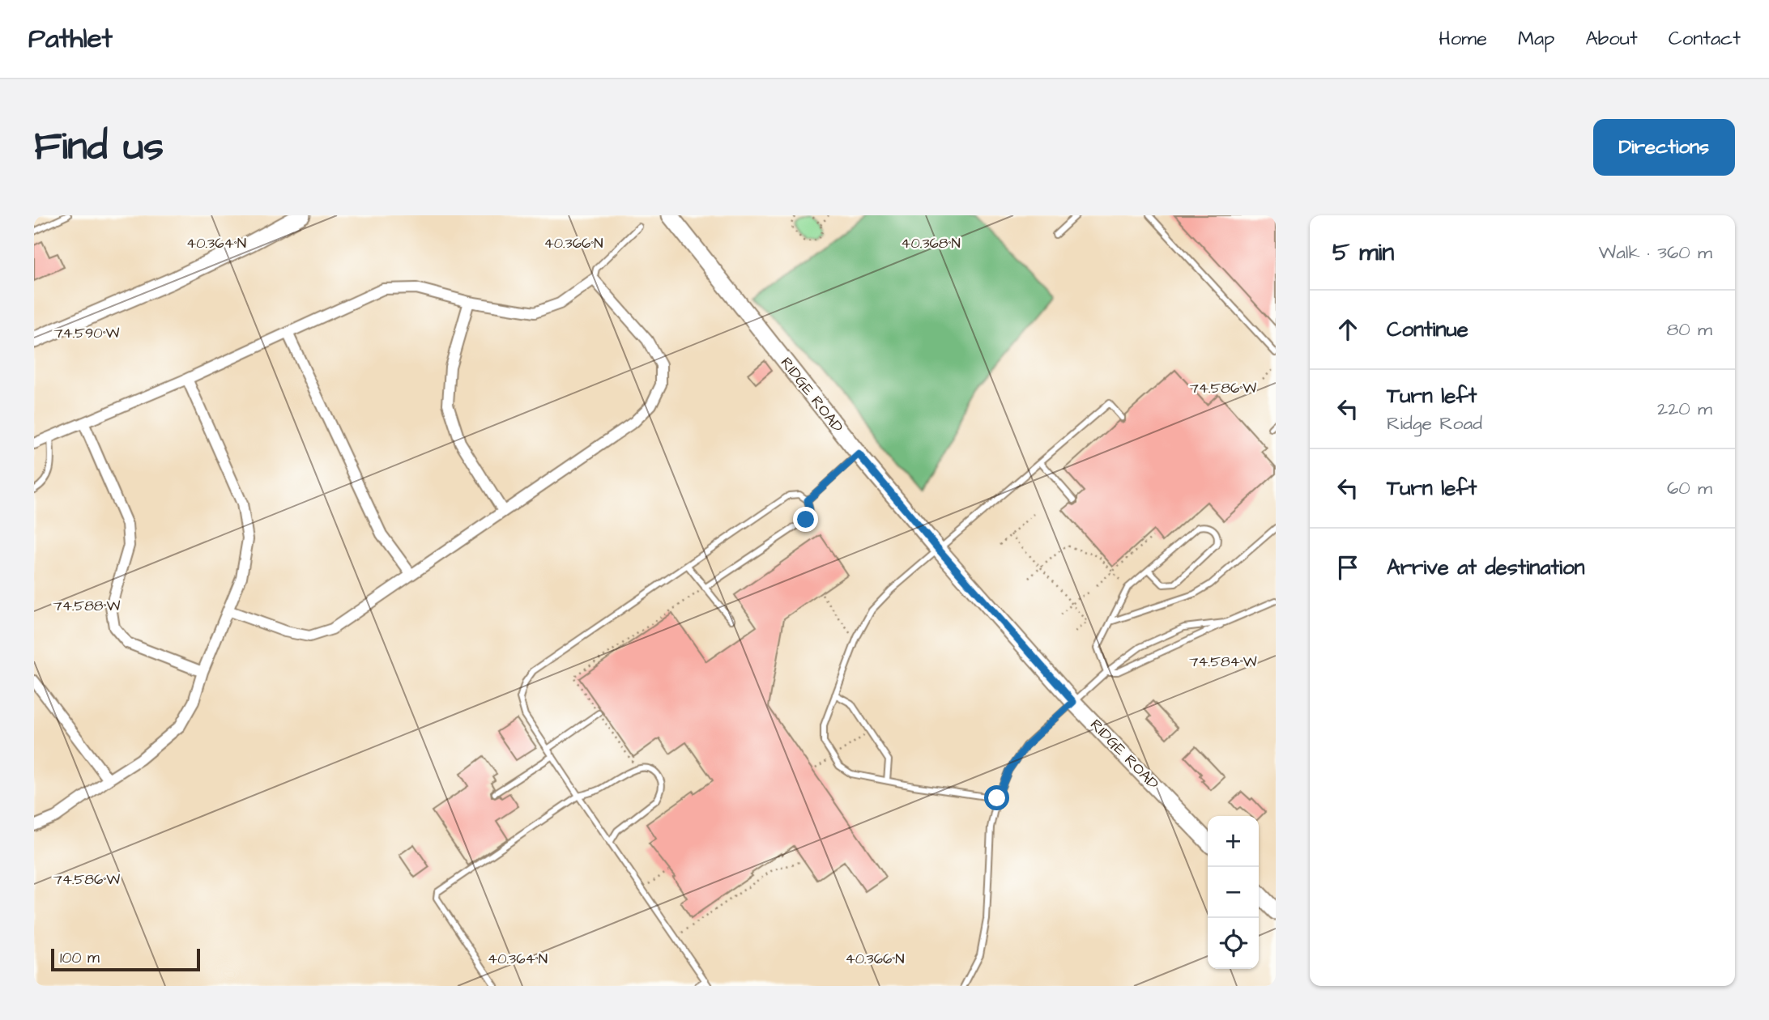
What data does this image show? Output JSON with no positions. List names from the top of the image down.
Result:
{
  "streets": {
    "street": ["RIDGE ROAD"]
  },
  "scale_bar": "100 m",
  "page": {
    "header": "Pathlet",
    "nav": [
      "Home",
      "Map",
      "About",
      "Contact"
    ],
    "buttons": "Directions",
    "title": "Find us",
    "heading": ["5 min", "Walk · 360 m"],
    "list": [
      ["Continue", "80 m"],
      ["Turn left", "Ridge Road", "220 m"],
      ["Turn left", "60 m"],
      "Arrive at destination"
    ],
    "map_buttons": ["+", "−"],
    "scale": "100 m"
  },
  "coordinates": [
    "40.364°N",
    "40.366°N",
    "40.368°N",
    "74.590°W",
    "74.586°W",
    "74.588°W",
    "74.584°W"
  ]
}
